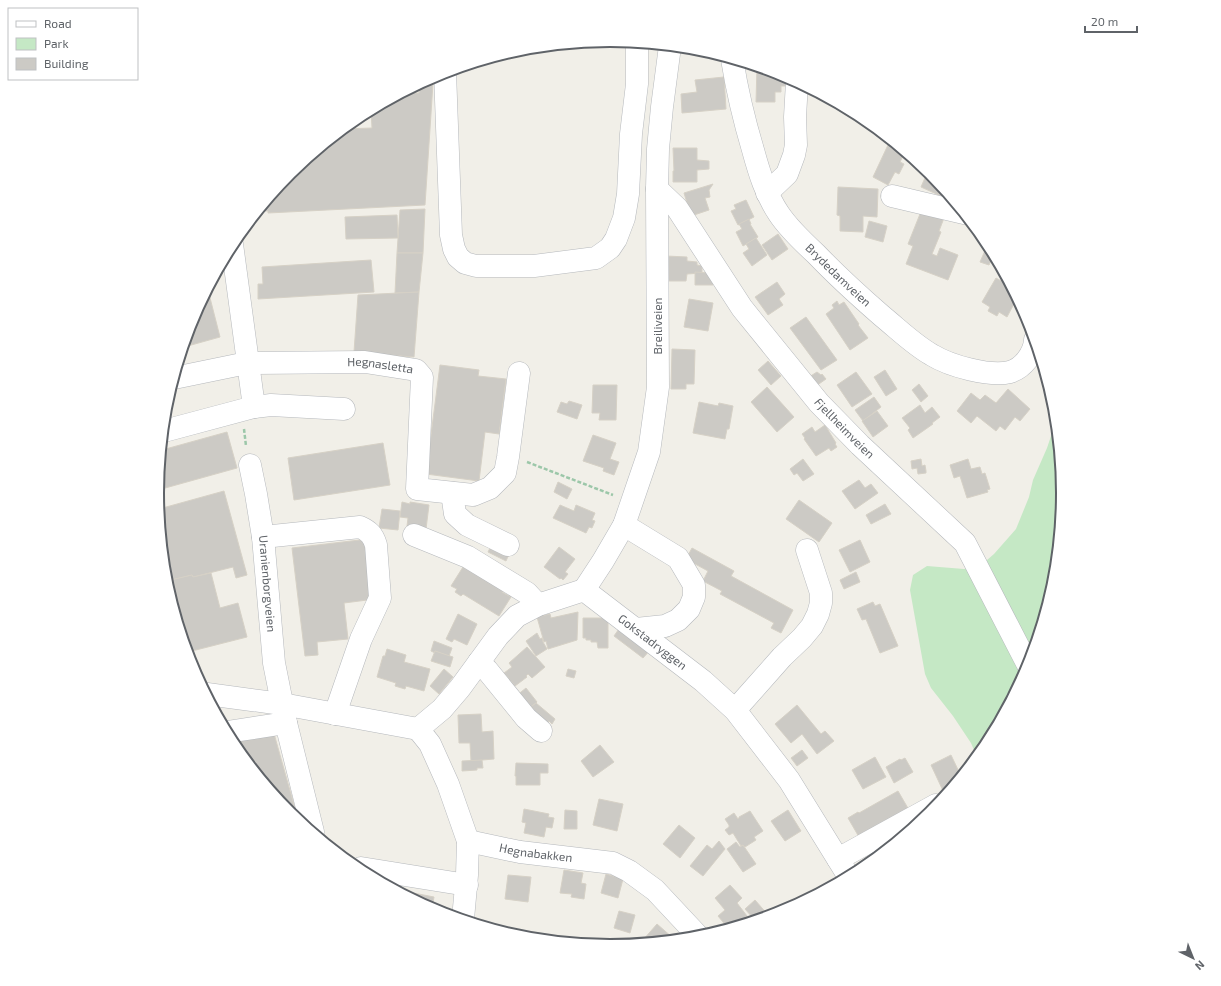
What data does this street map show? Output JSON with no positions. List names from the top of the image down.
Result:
{
  "streets": {
    "street": [
      "Brydedamveien",
      "Breiliveien",
      "Hegnasletta",
      "Fjellheimveien",
      "Uranienborgveien",
      "Gokstadryggen",
      "Hegnabakken"
    ]
  },
  "crossings": [
    ["Breiliveien", "Fjellheimveien"],
    ["Breiliveien", "Gokstadryggen"]
  ],
  "legend": ["Road", "Park", "Building"],
  "scale_bar": "20 m",
  "north": "bottom right"
}
